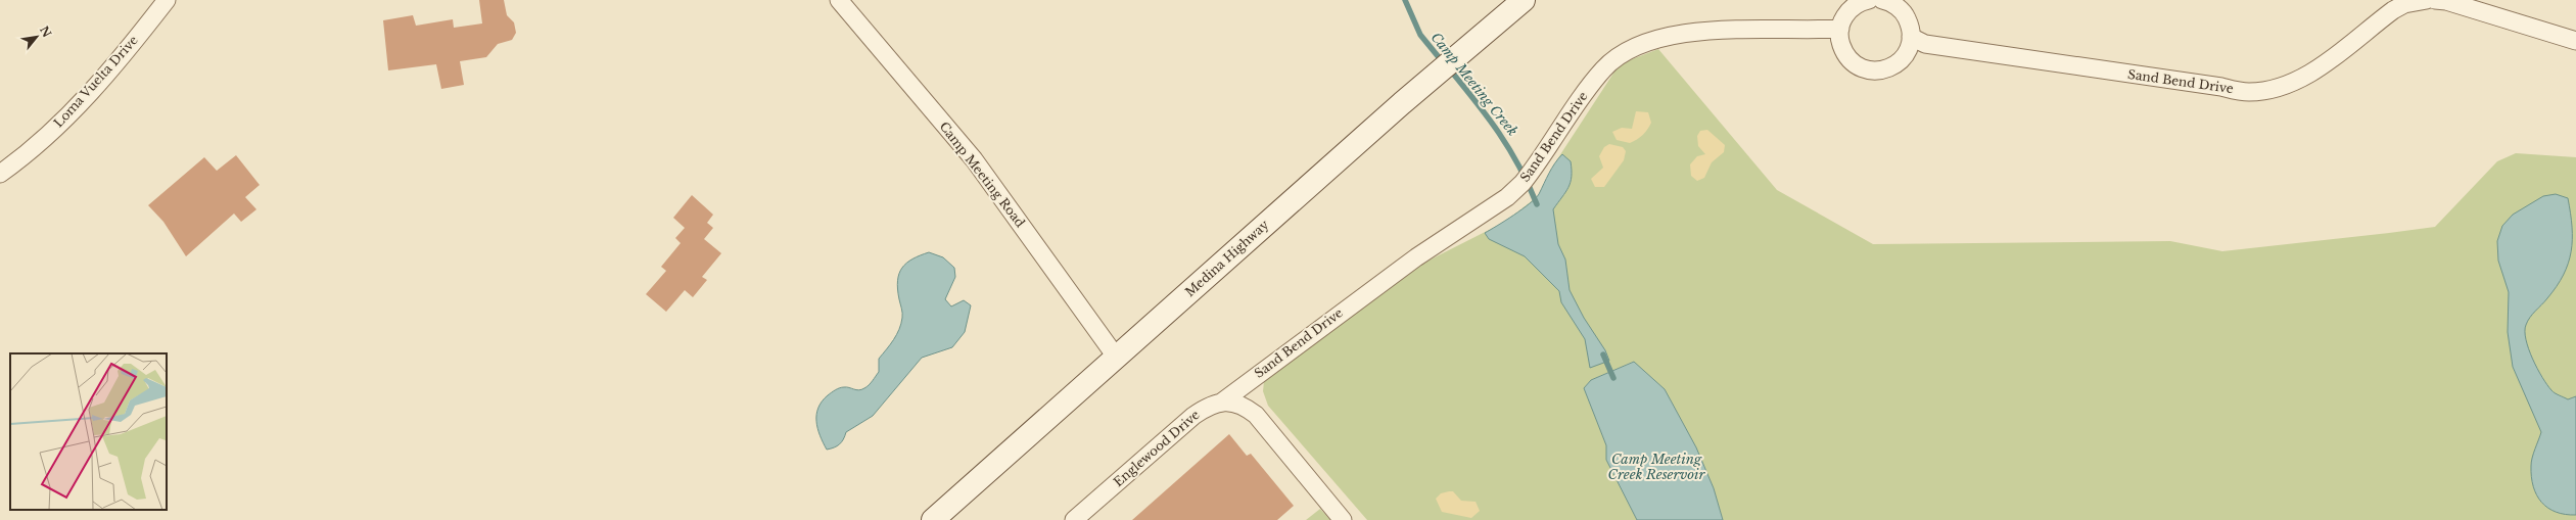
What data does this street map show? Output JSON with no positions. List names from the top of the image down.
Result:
{
  "streets": {
    "main road": ["Medina Highway"],
    "street": [
      "Loma Vuelta Drive",
      "Sand Bend Drive",
      "Camp Meeting Road",
      "Englewood Drive"
    ]
  },
  "crossings": [
    ["Sand Bend Drive", "Englewood Drive"],
    ["Camp Meeting Road", "Medina Highway"]
  ],
  "water": ["Camp Meeting Creek", "Camp Meeting Creek Reservoir"],
  "north": "top right"
}
